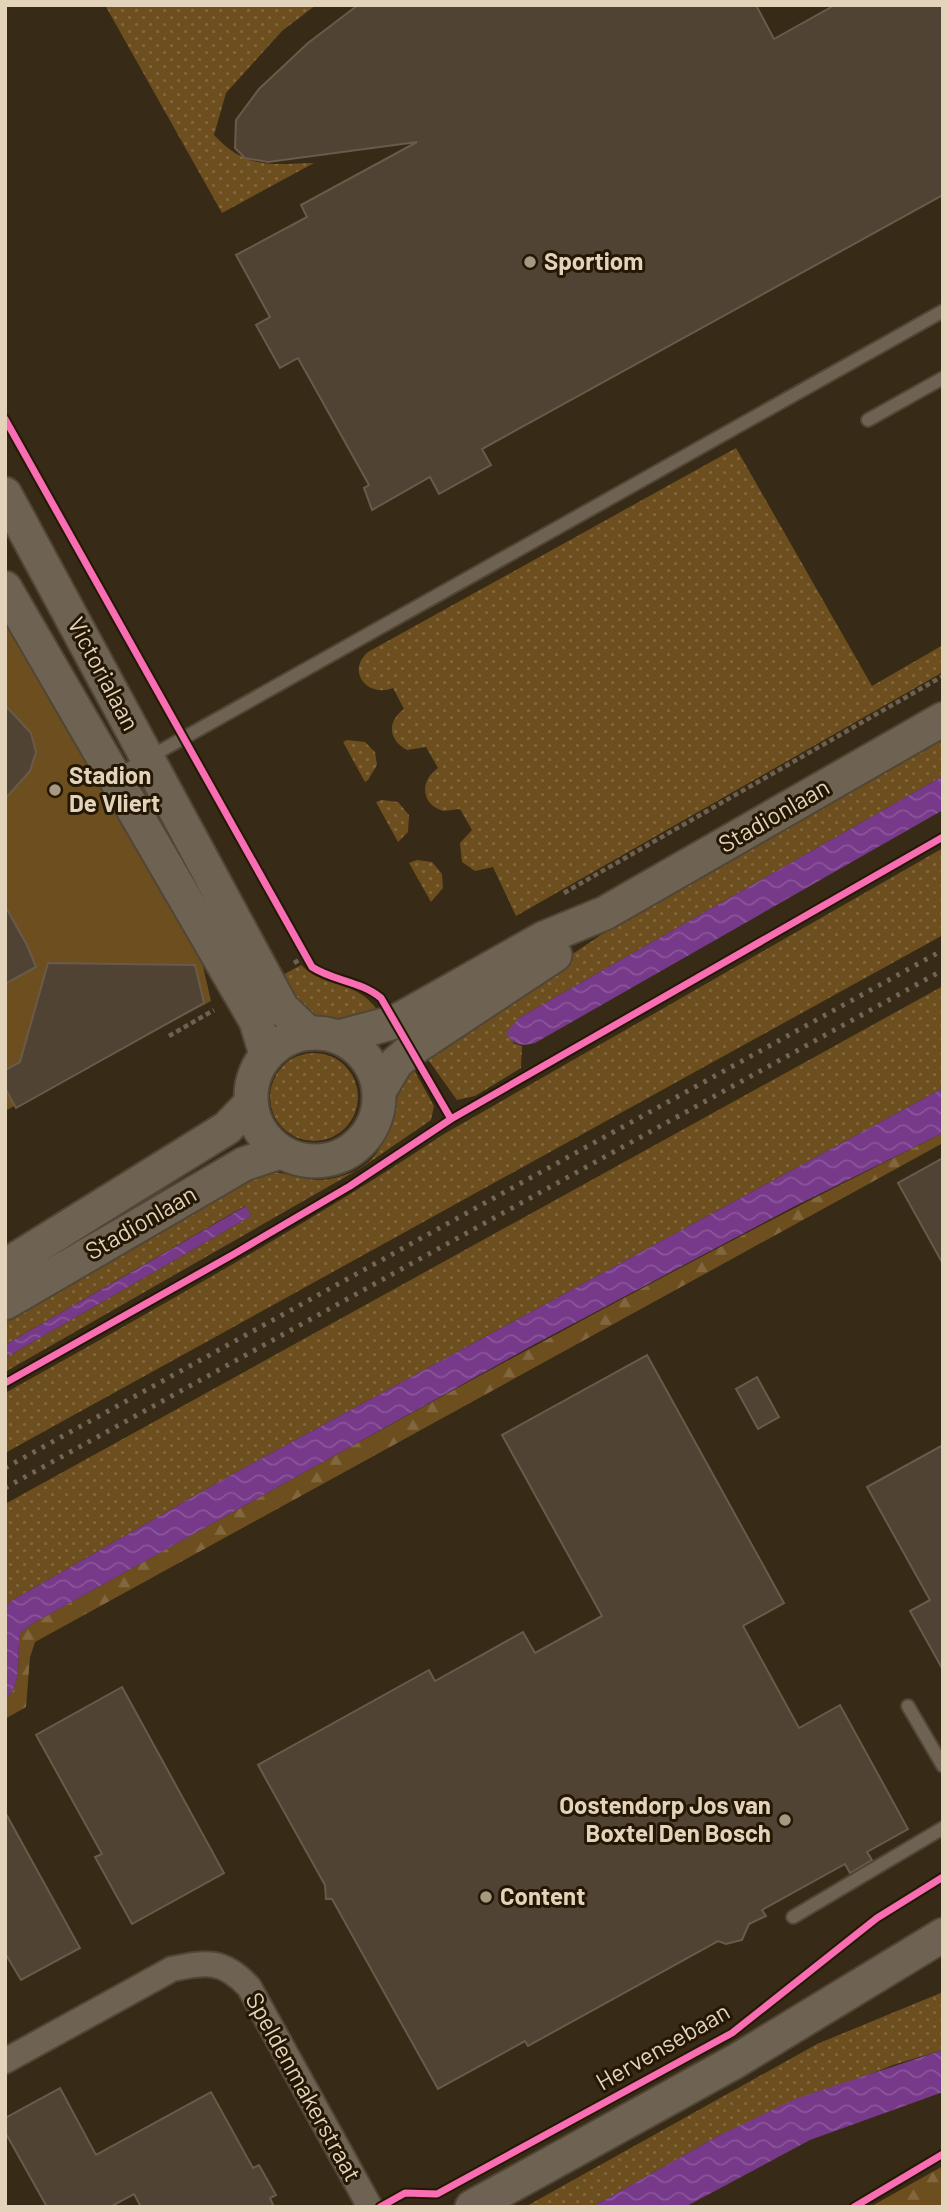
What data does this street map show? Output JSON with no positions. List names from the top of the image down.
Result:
{
  "streets": {
    "main road": ["Victorialaan", "Stadionlaan", "Hervensebaan"],
    "street": ["Speldenmakerstraat"]
  },
  "crossings": [
    ["Victorialaan", "Stadionlaan"]
  ],
  "places": [
    "Sportiom",
    "Stadion De Vliert",
    "Oostendorp Jos van Boxtel Den Bosch",
    "Content"
  ]
}
